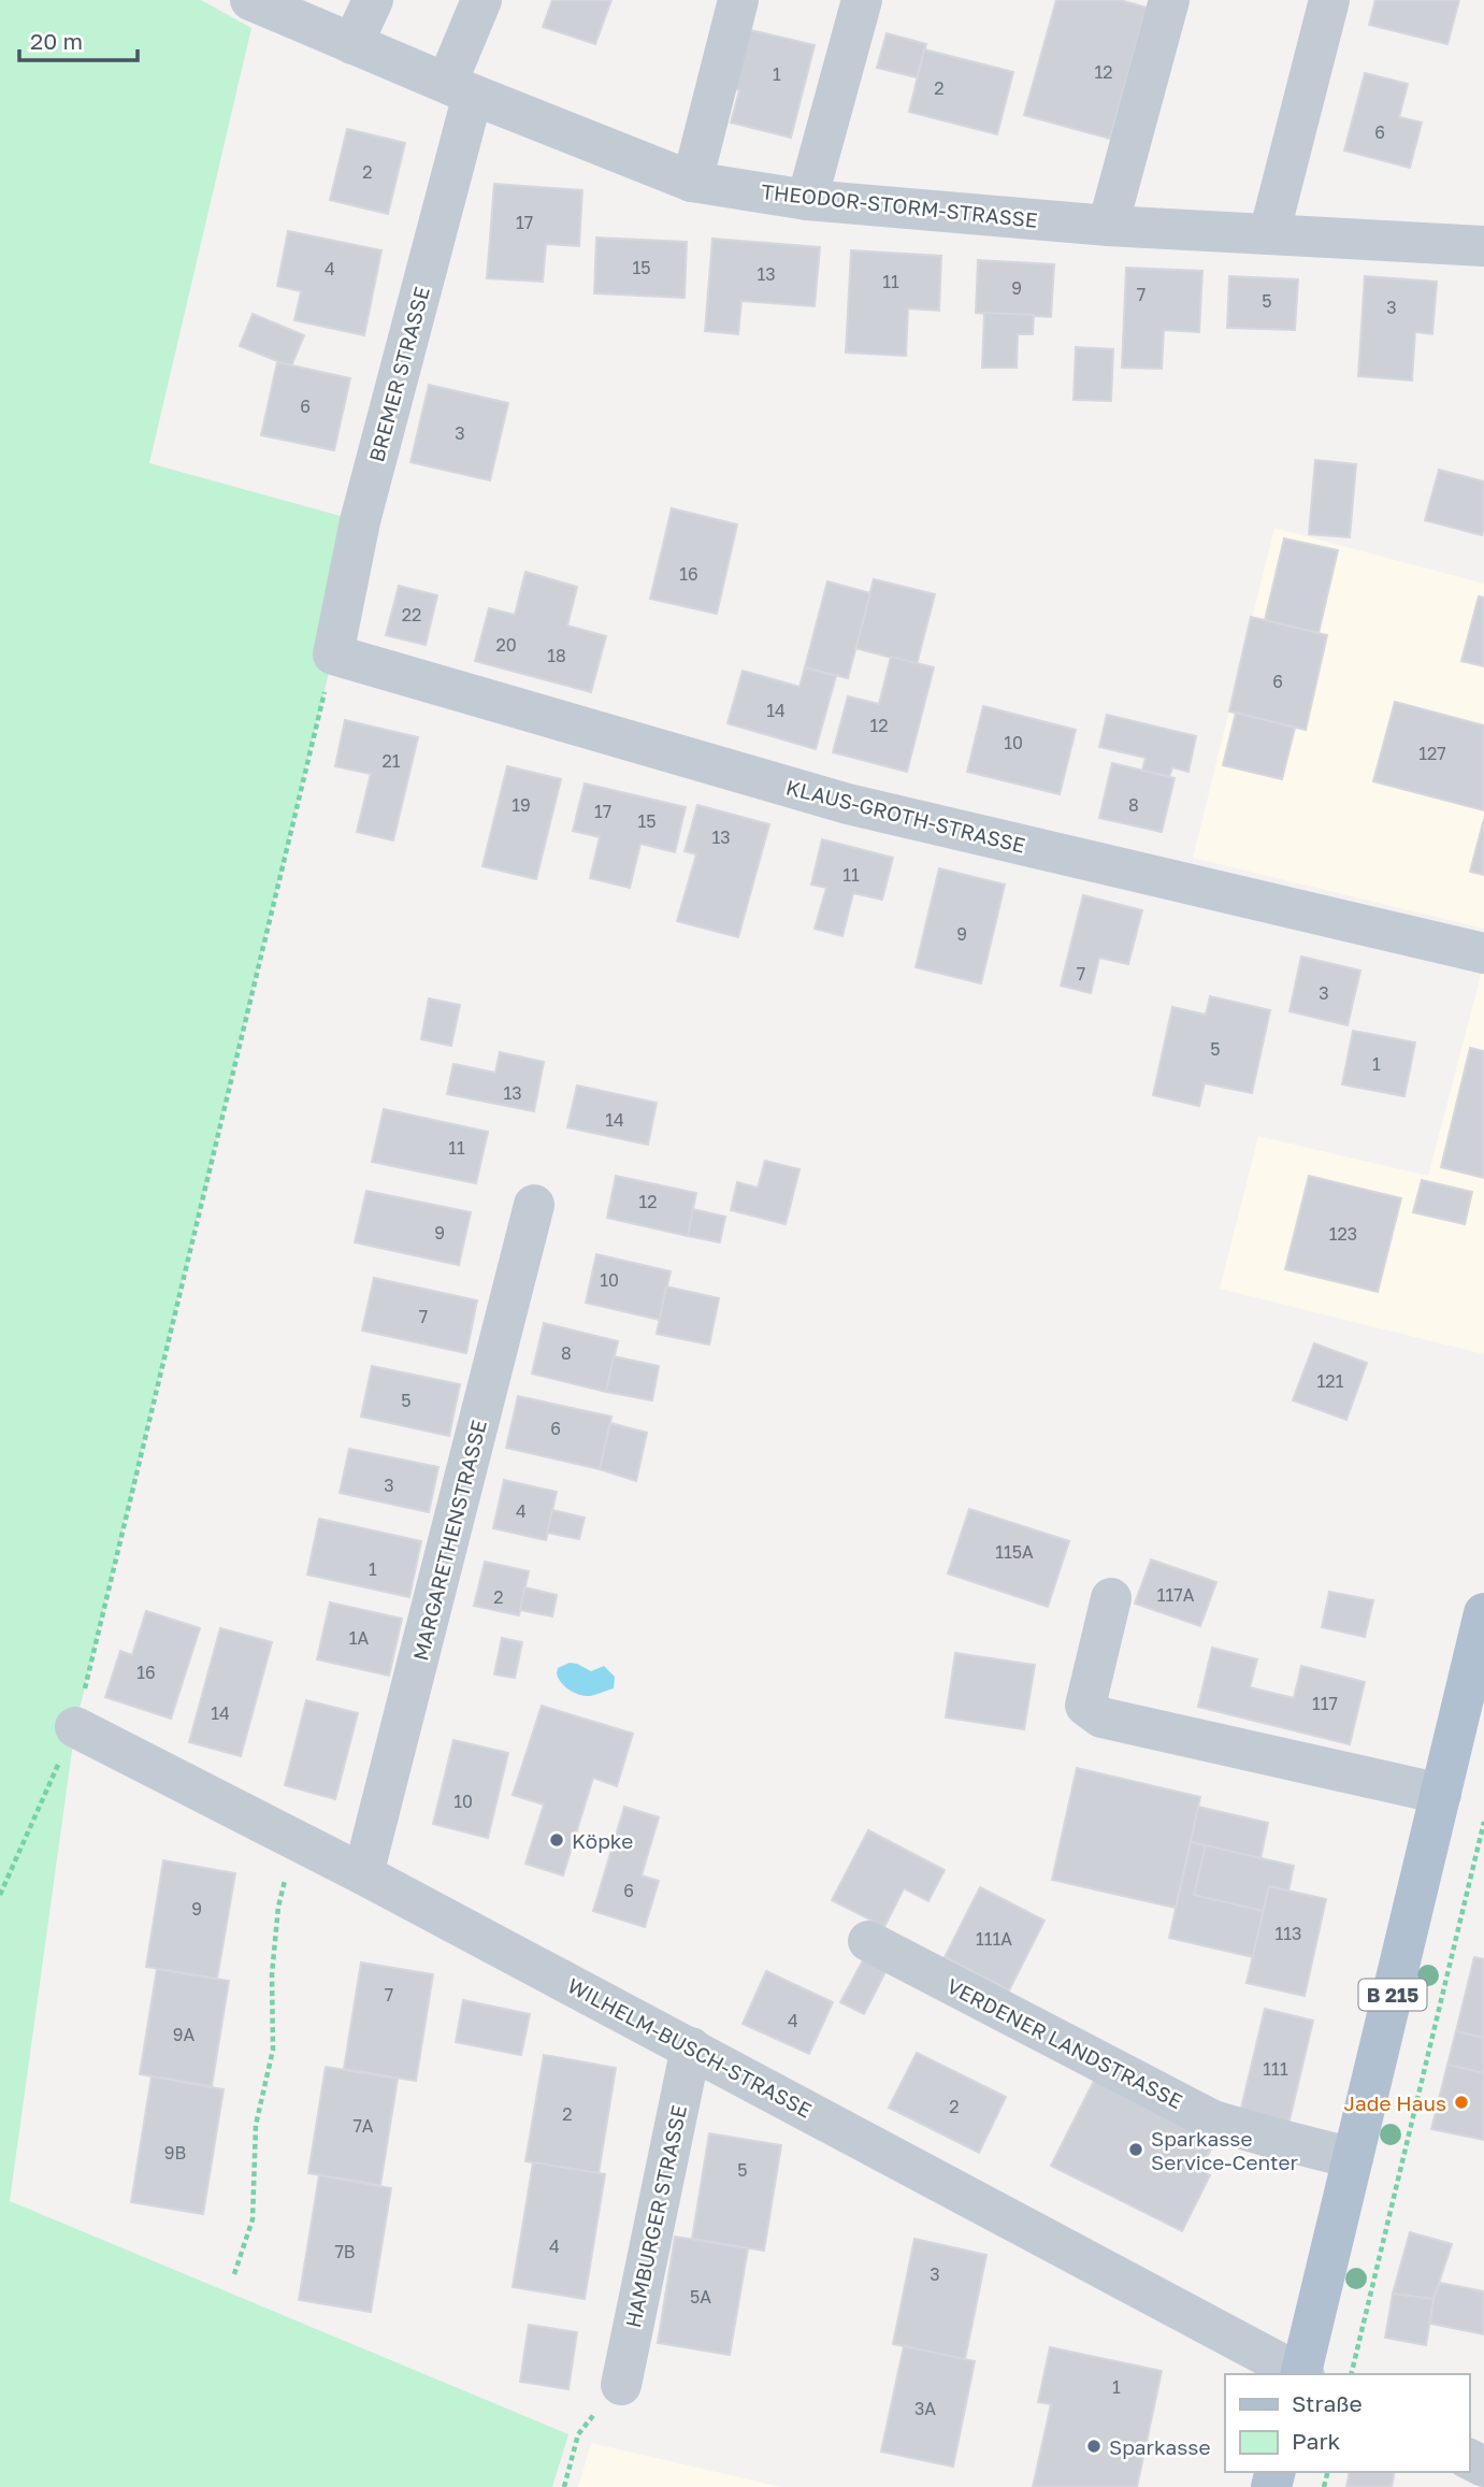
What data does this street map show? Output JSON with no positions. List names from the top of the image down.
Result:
{
  "streets": {
    "main road": ["B 215"],
    "street": [
      "THEODOR-STORM-STRASSE",
      "BREMER STRASSE",
      "KLAUS-GROTH-STRASSE",
      "MARGARETHENSTRASSE",
      "VERDENER LANDSTRASSE",
      "WILHELM-BUSCH-STRASSE",
      "HAMBURGER STRASSE"
    ]
  },
  "crossings": [
    ["THEODOR-STORM-STRASSE", "BREMER STRASSE"],
    ["BREMER STRASSE", "KLAUS-GROTH-STRASSE"],
    ["MARGARETHENSTRASSE", "WILHELM-BUSCH-STRASSE"],
    ["B 215", "VERDENER LANDSTRASSE"],
    ["WILHELM-BUSCH-STRASSE", "HAMBURGER STRASSE"]
  ],
  "places": [
    "Köpke",
    "Jade Haus",
    "Sparkasse Service-Center",
    "Sparkasse"
  ],
  "house_numbers": [
    "12",
    "1",
    "2",
    "6",
    "2",
    "17",
    "15",
    "4",
    "13",
    "11",
    "9",
    "7",
    "5",
    "3",
    "6",
    "3",
    "16",
    "22",
    "20",
    "18",
    "6",
    "14",
    "12",
    "10",
    "127",
    "21",
    "19",
    "8",
    "17",
    "15",
    "13",
    "11",
    "9",
    "7",
    "3",
    "5",
    "1",
    "13",
    "14",
    "11",
    "12",
    "9",
    "123",
    "10",
    "7",
    "8",
    "121",
    "5",
    "6",
    "3",
    "4",
    "115A",
    "1",
    "117A",
    "2",
    "1A",
    "16",
    "117",
    "14",
    "10",
    "6",
    "9",
    "113",
    "111A",
    "7",
    "4",
    "9A",
    "111",
    "2",
    "2",
    "7A",
    "9B",
    "5",
    "4",
    "7B",
    "3",
    "5A",
    "1",
    "3A"
  ],
  "legend": ["Straße", "Park"],
  "scale_bar": "20 m"
}
